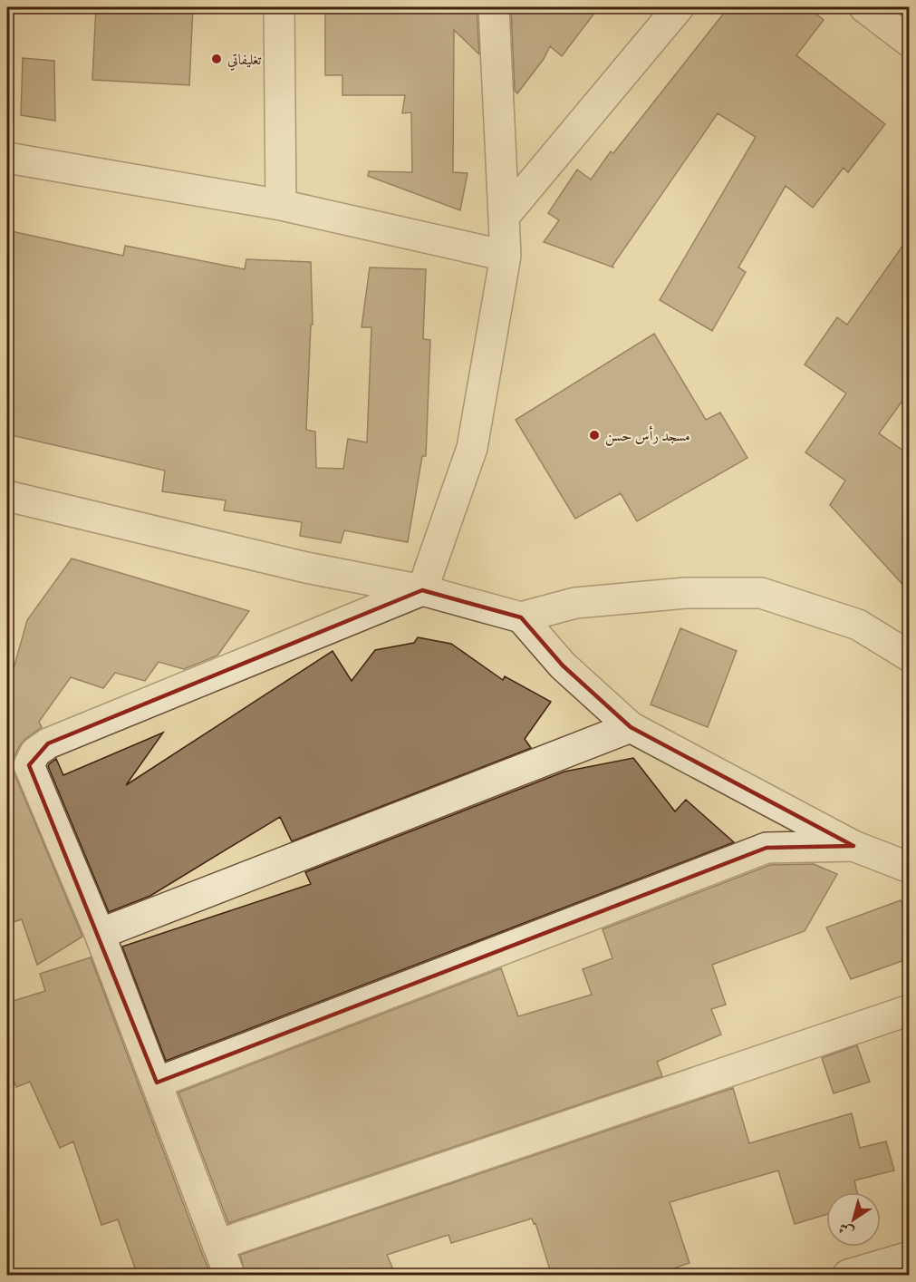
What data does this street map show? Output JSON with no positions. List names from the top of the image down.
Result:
{
  "places": ["تغليفاتي", "مسجد رأس حسن"],
  "north": "bottom left"
}
